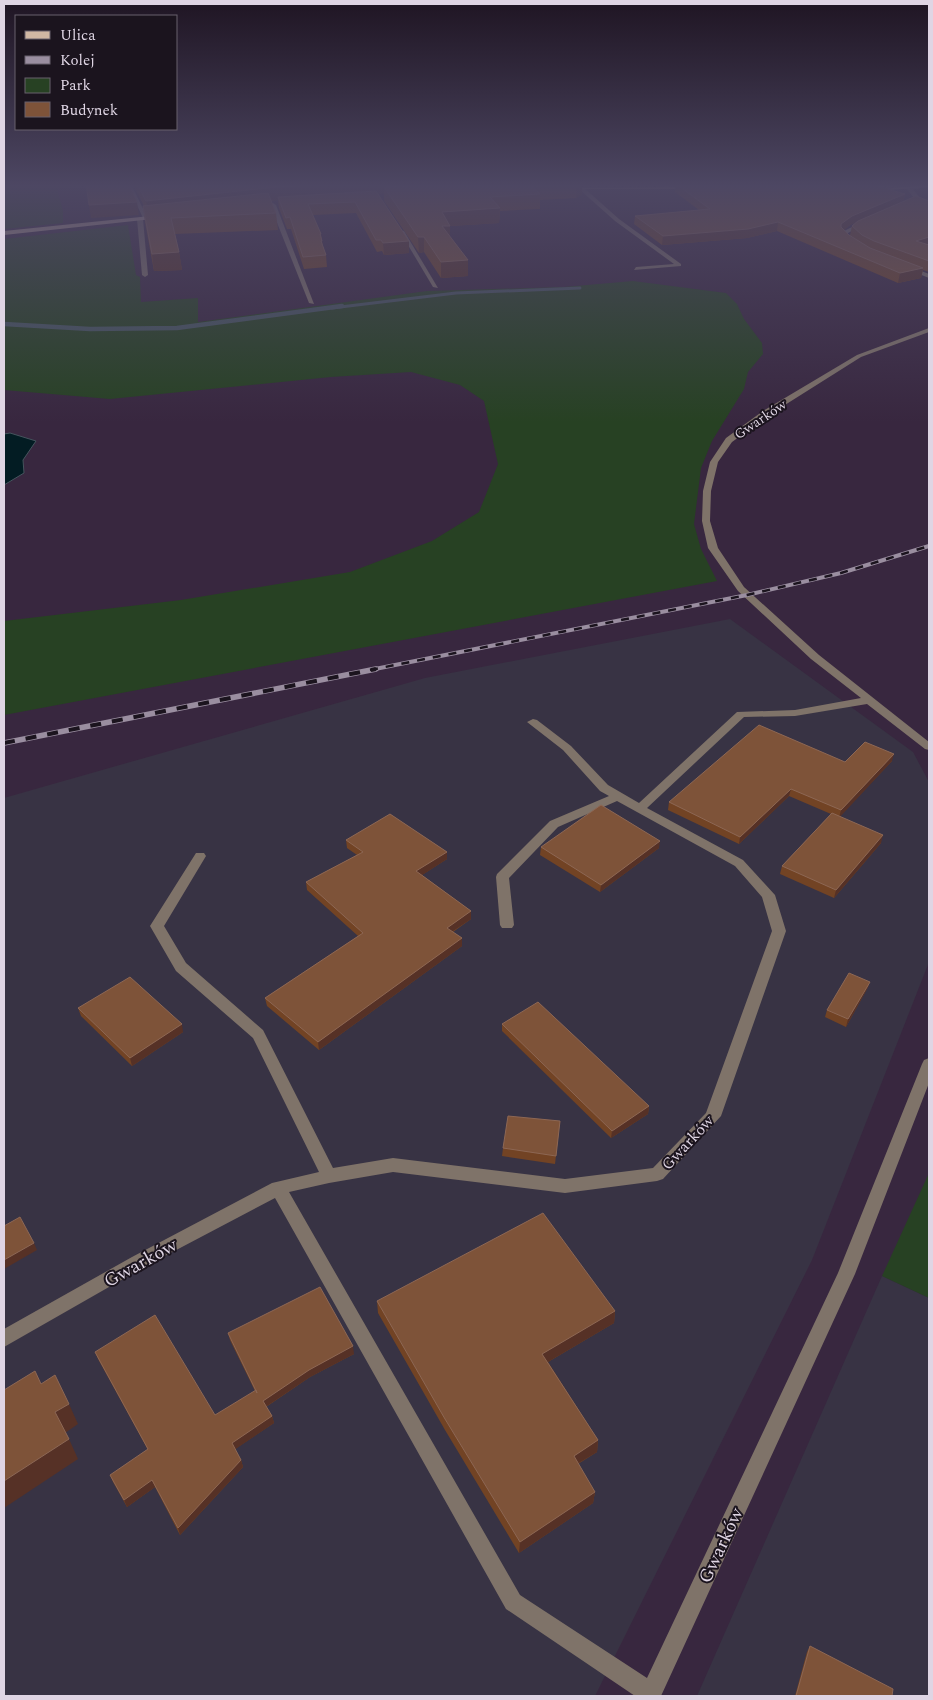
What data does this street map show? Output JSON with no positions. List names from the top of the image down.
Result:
{
  "streets": {
    "street": ["Gwarków"]
  },
  "legend": [
    "Ulica",
    "Kolej",
    "Park",
    "Budynek"
  ]
}
